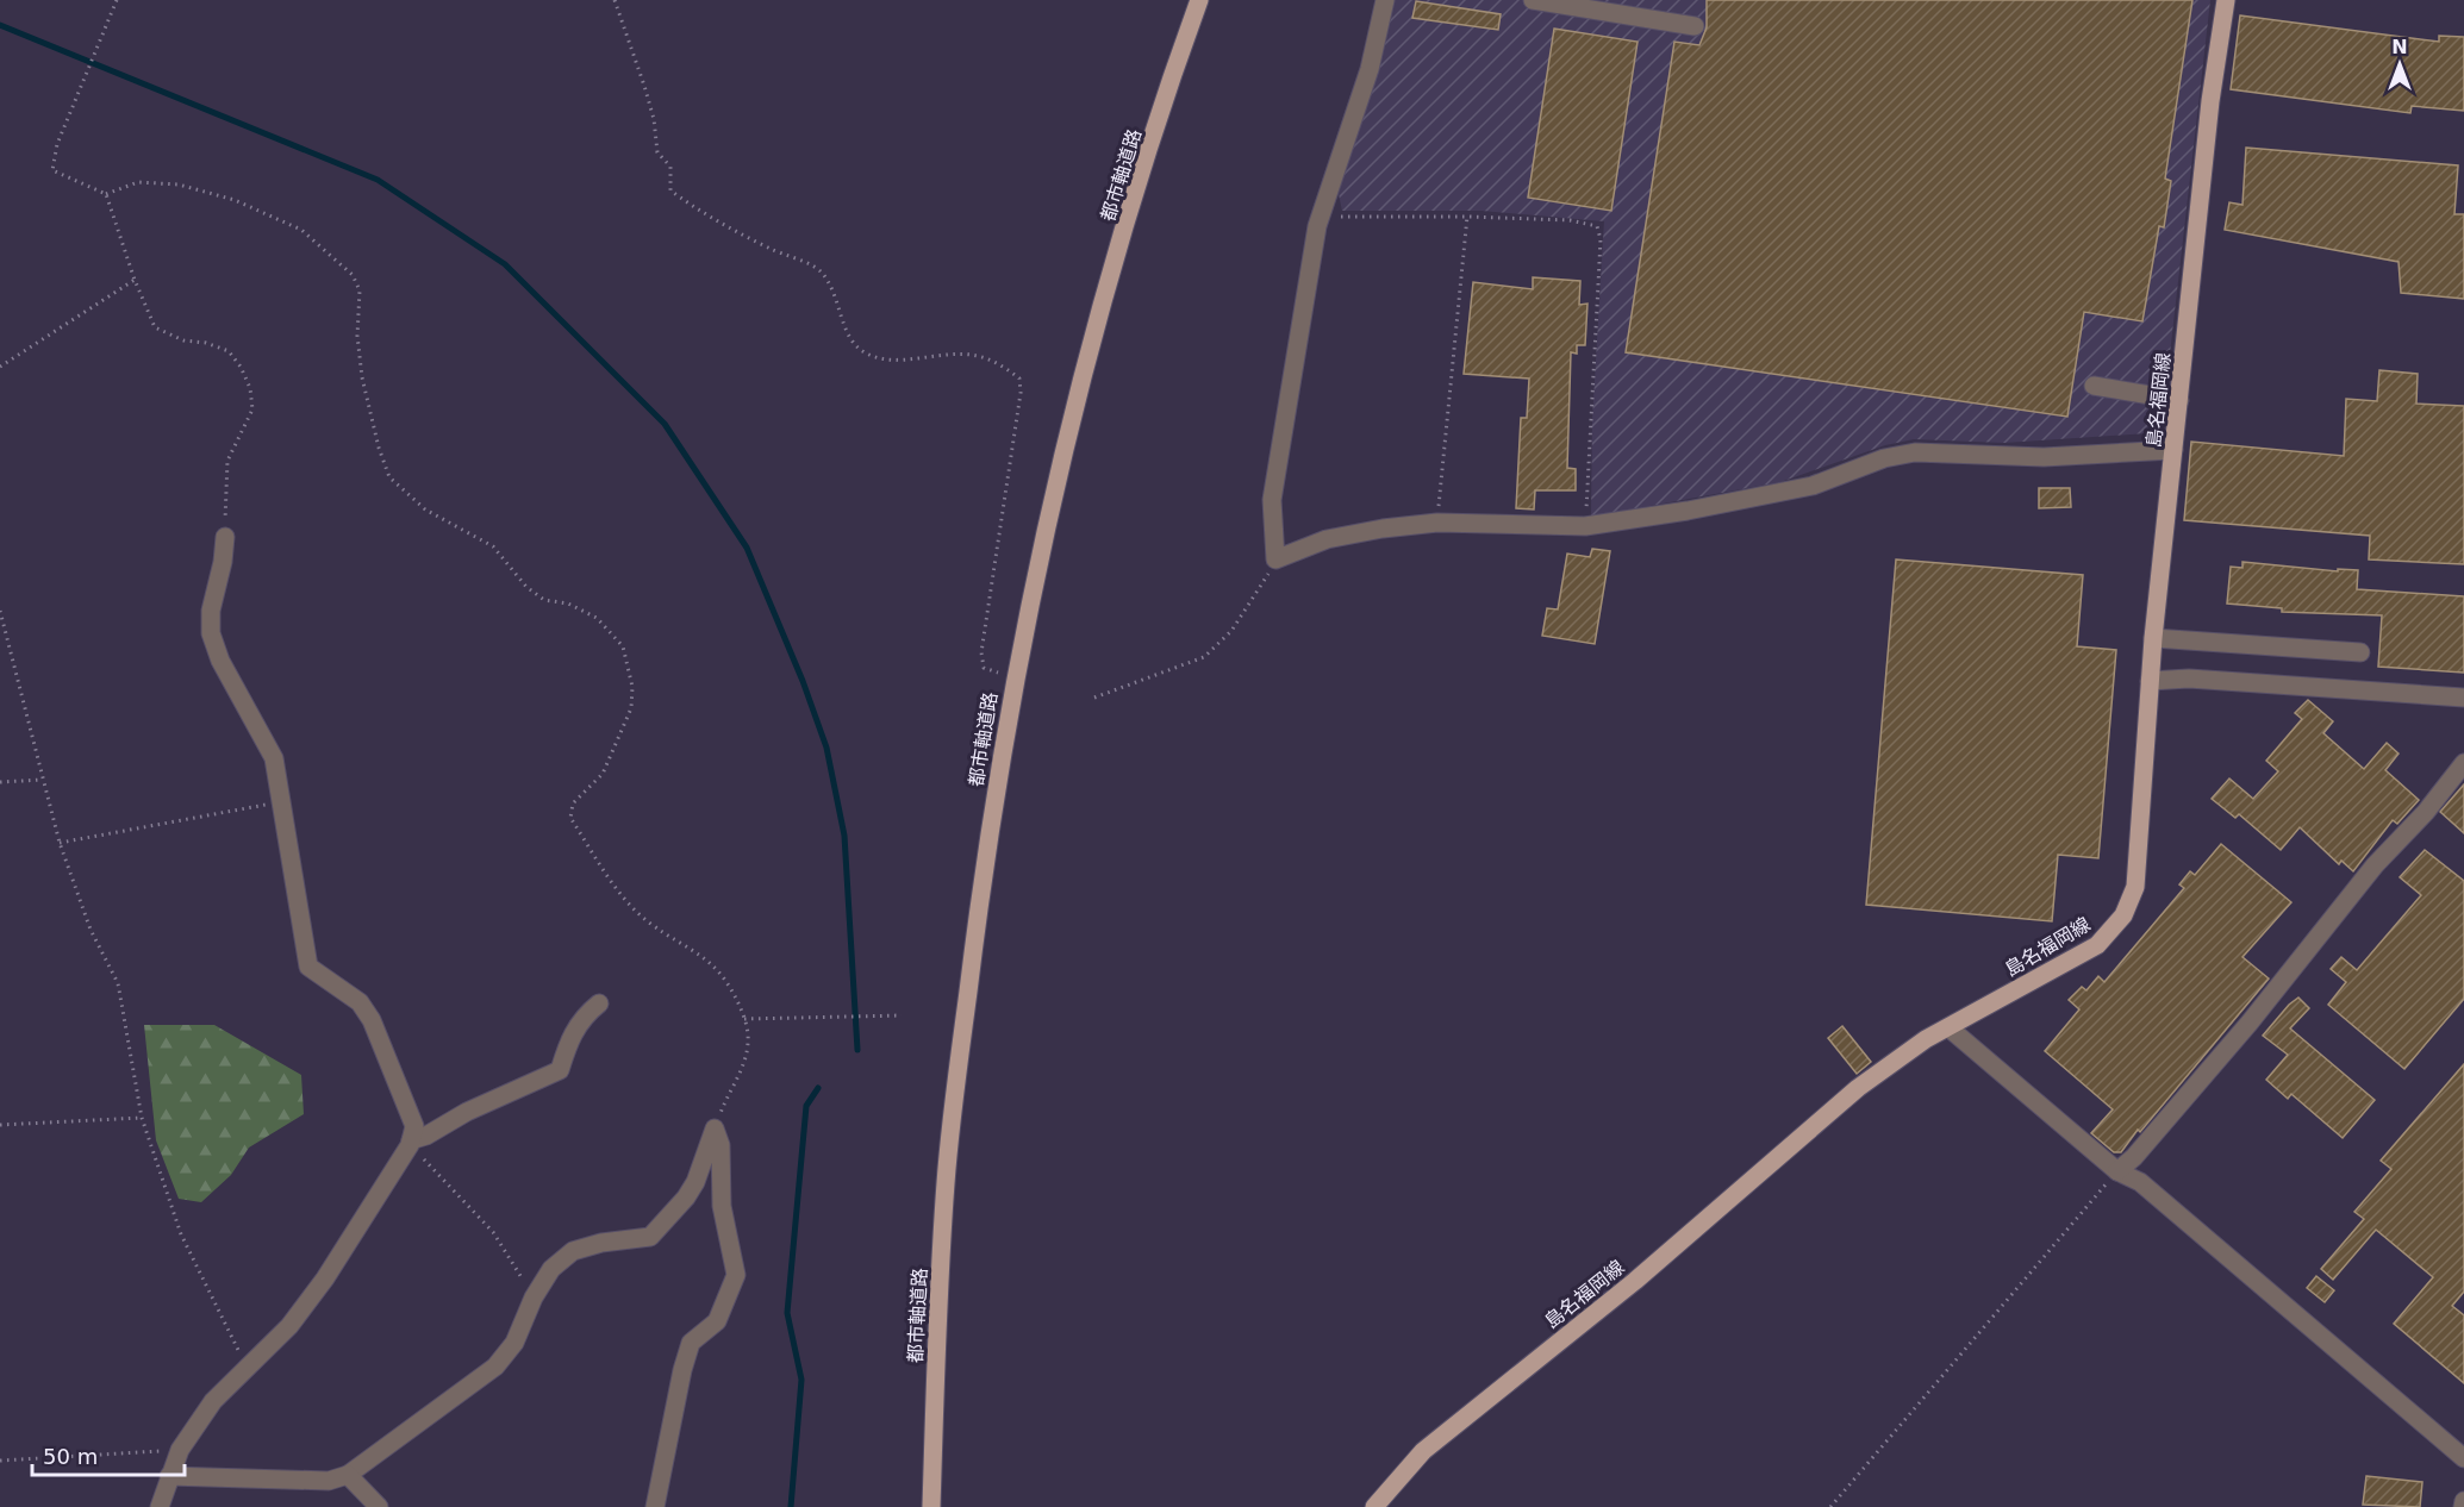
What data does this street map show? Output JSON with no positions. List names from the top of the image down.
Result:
{
  "streets": {
    "main road": ["都市軸道路", "島名福岡線"]
  },
  "scale_bar": "50 m",
  "north": "top"
}
